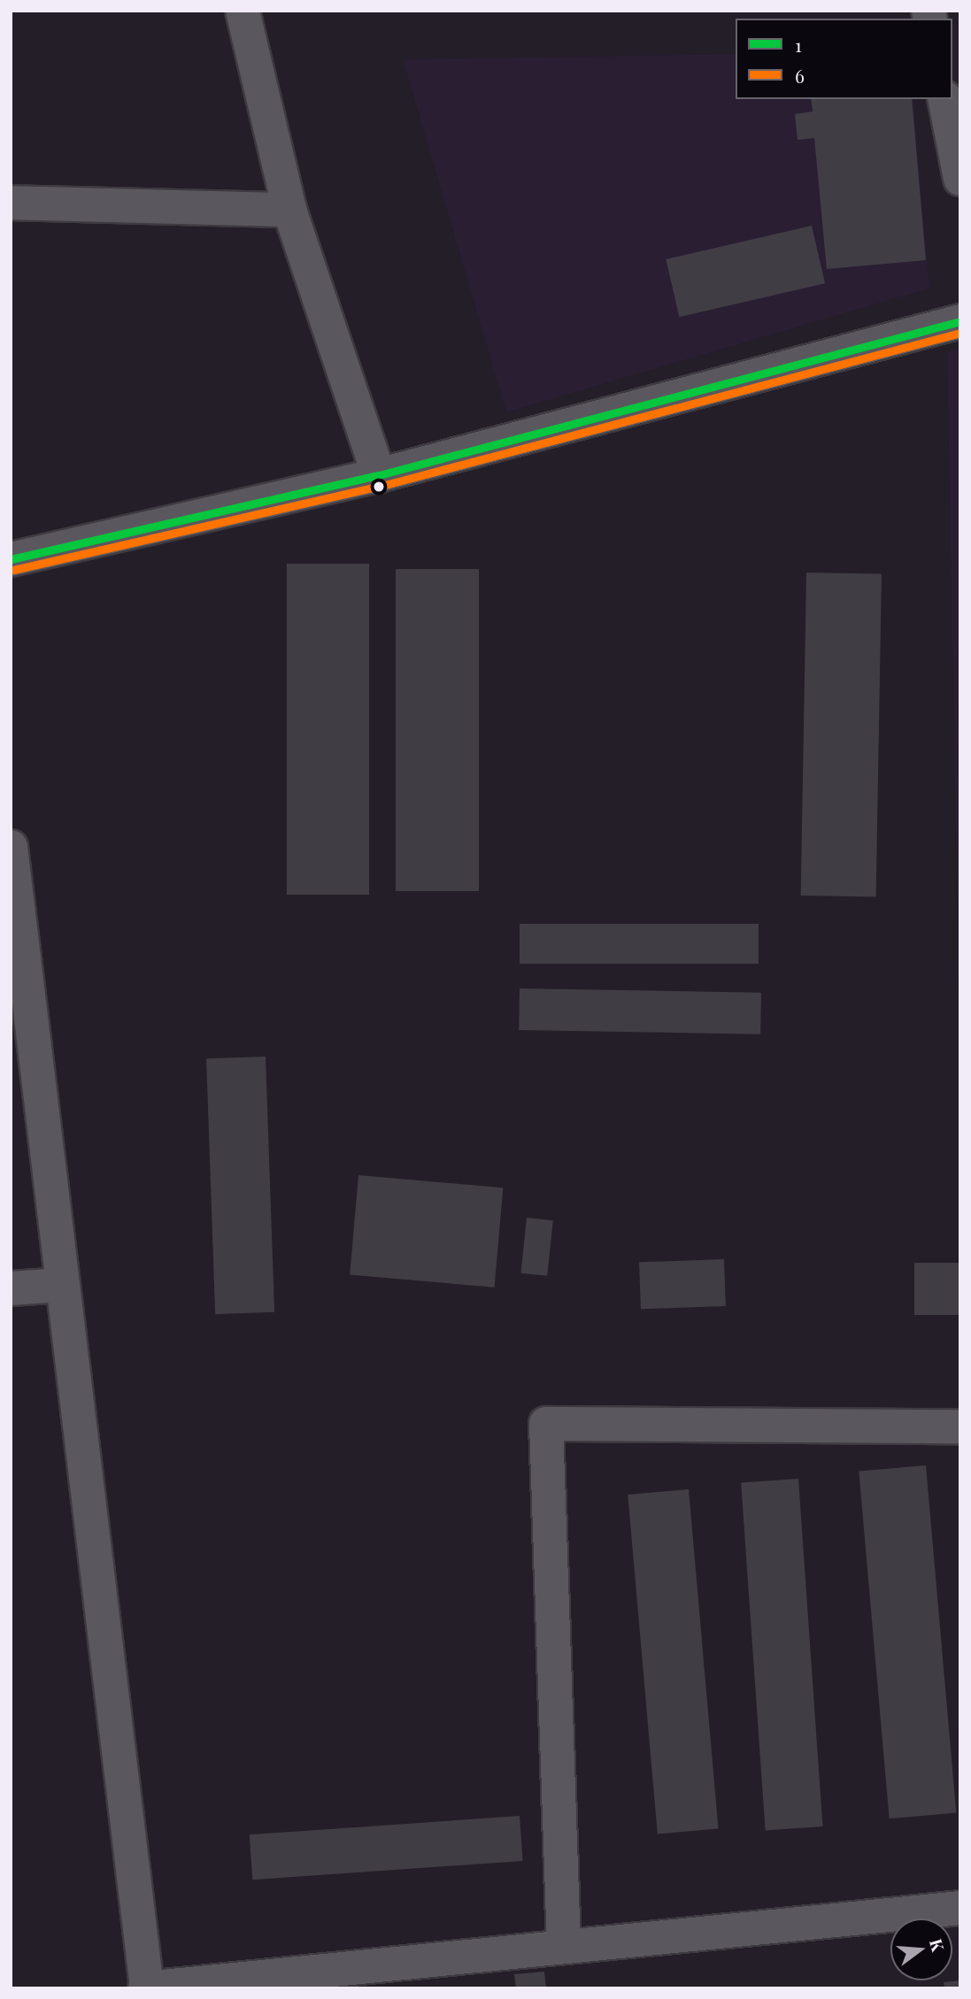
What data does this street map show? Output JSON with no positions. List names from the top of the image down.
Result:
{
  "lines": ["transit line 1", "transit line 6"],
  "legend": ["1", "6"],
  "north": "right"
}
